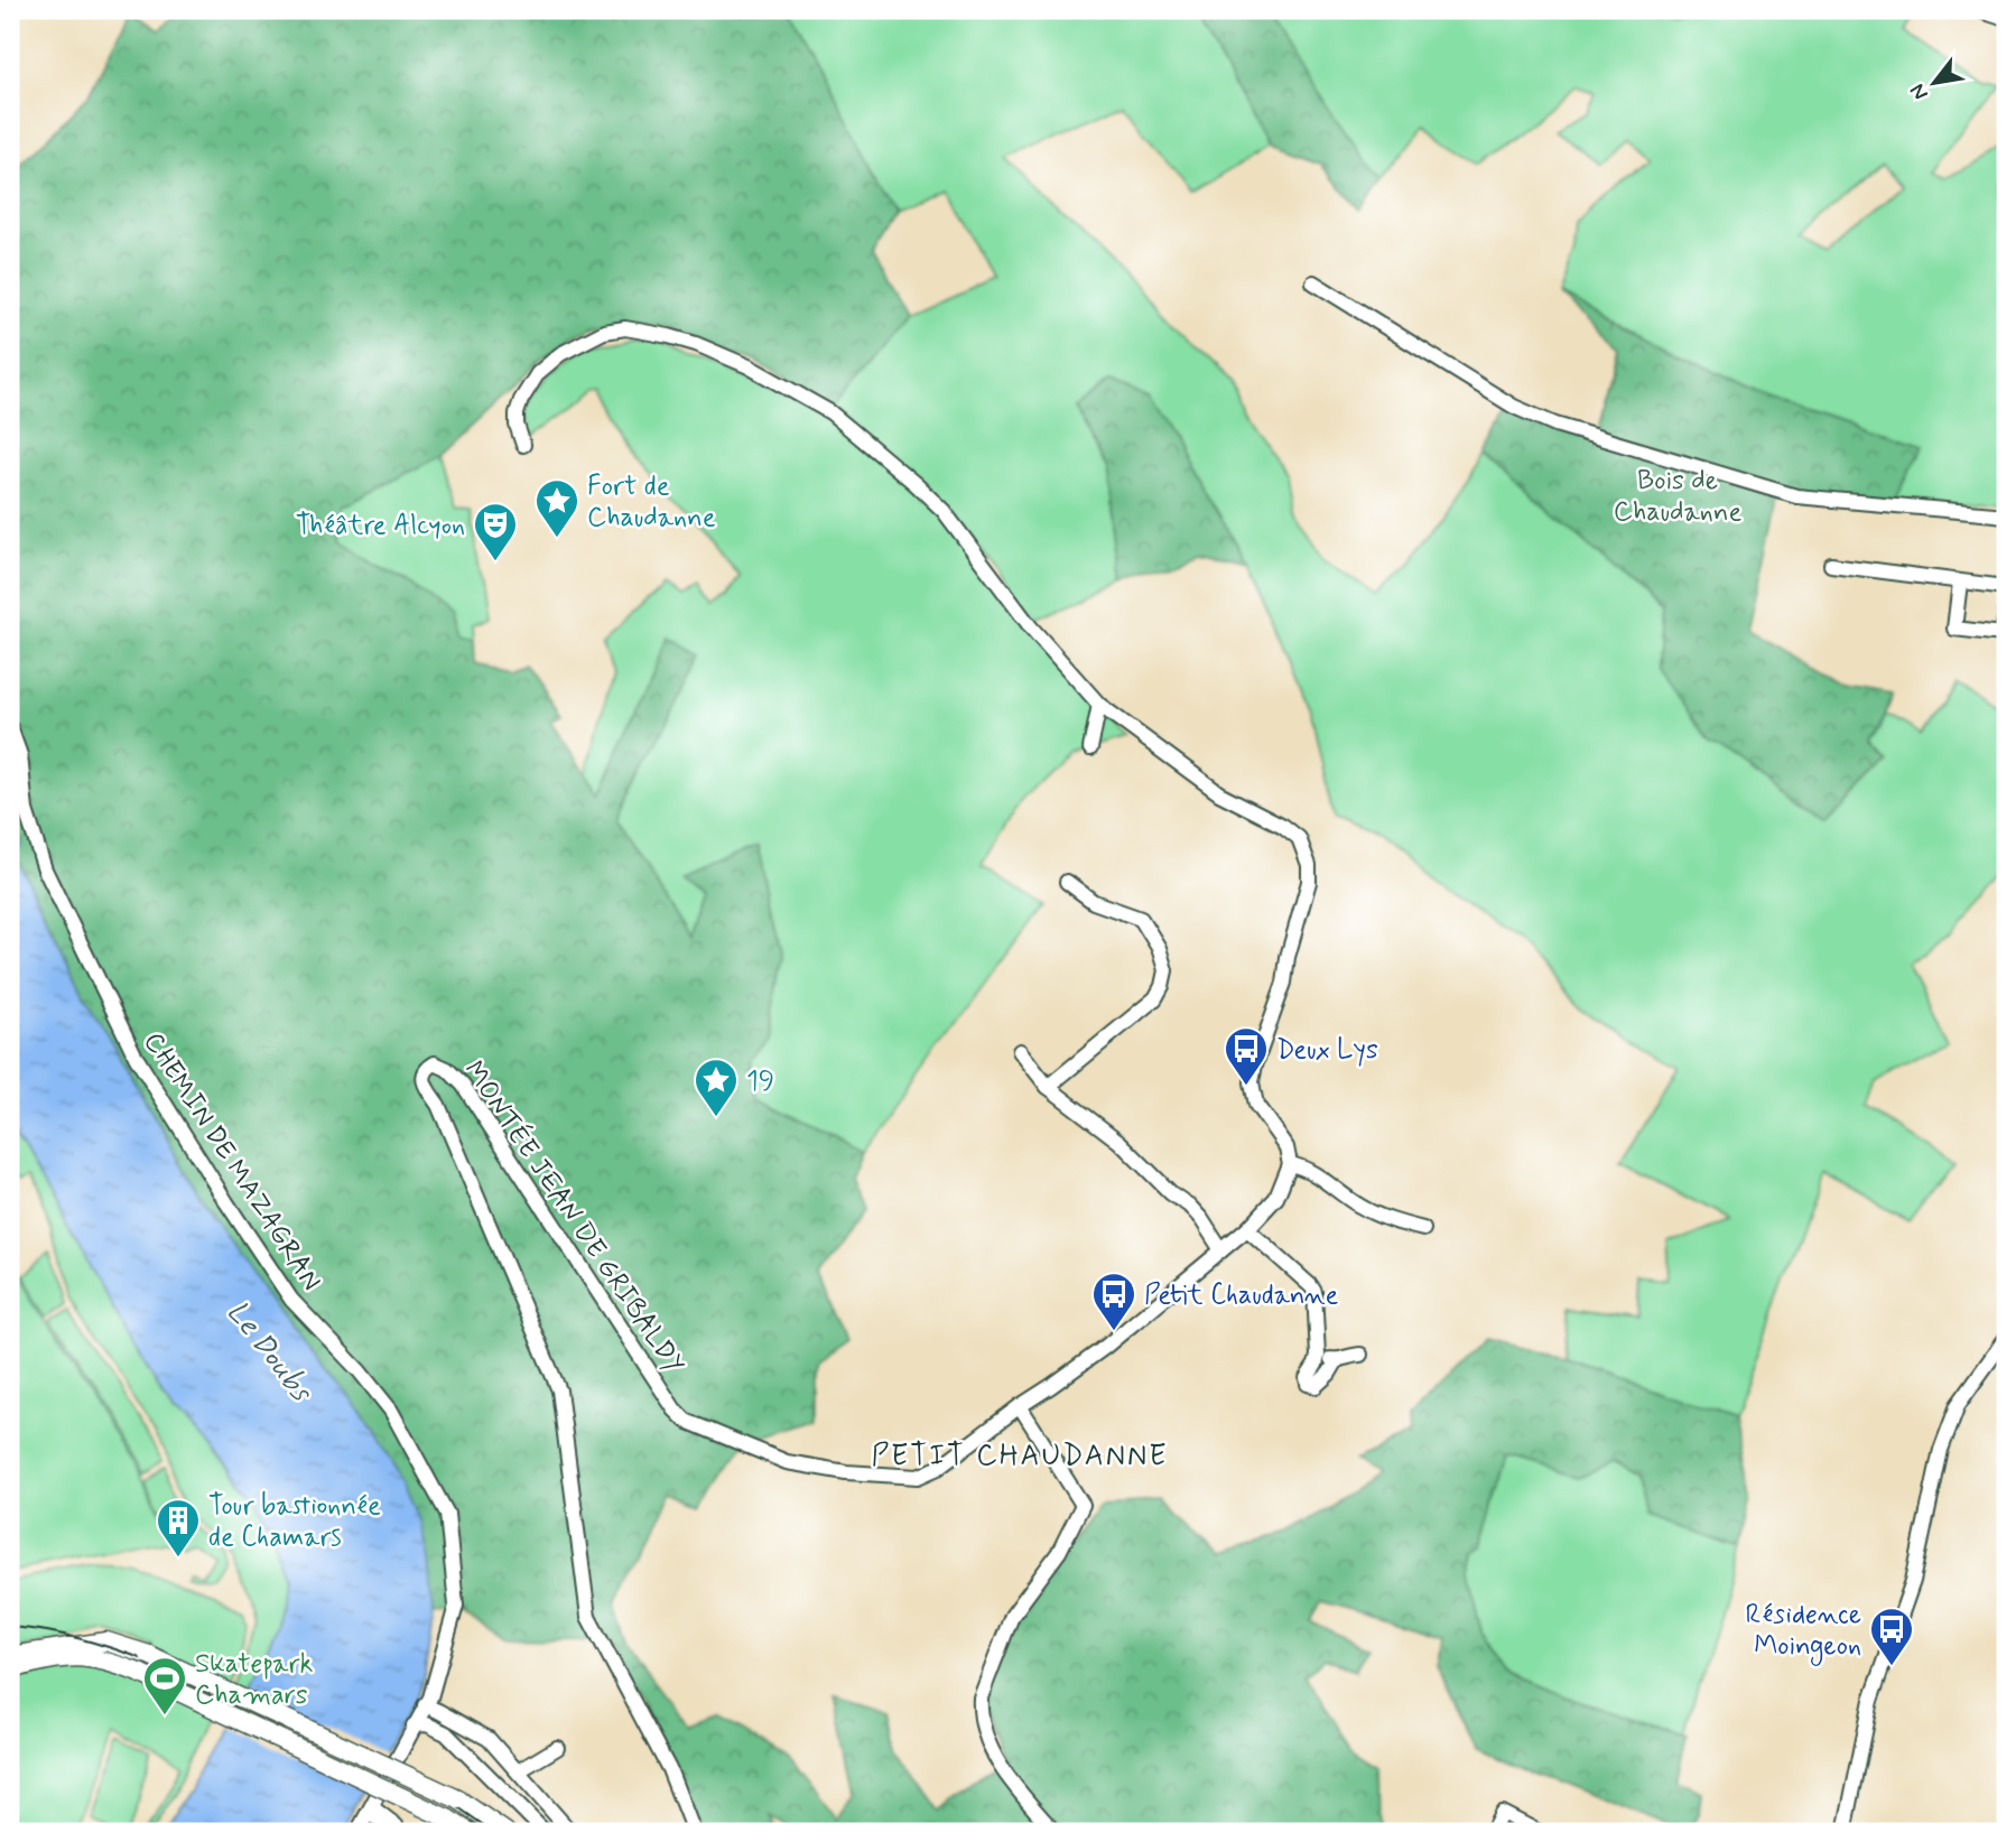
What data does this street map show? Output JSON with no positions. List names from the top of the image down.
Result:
{
  "streets": {
    "street": ["CHEMIN DE MAZAGRAN", "MONTÉE JEAN DE GRIBALDY"]
  },
  "districts": ["PETIT CHAUDANNE"],
  "water": ["Le Doubs"],
  "parks": ["Bois de Chaudanne"],
  "places": {
    "place": ["Fort de Chaudanne", "19"],
    "theatre": ["Théâtre Alcyon"],
    "bus stop": ["Deux Lys", "Petit Chaudanne", "Résidence Moingeon"],
    "building": ["Tour bastionnée de Chamars"],
    "sports": ["Skatepark Chamars"]
  },
  "north": "bottom left"
}
